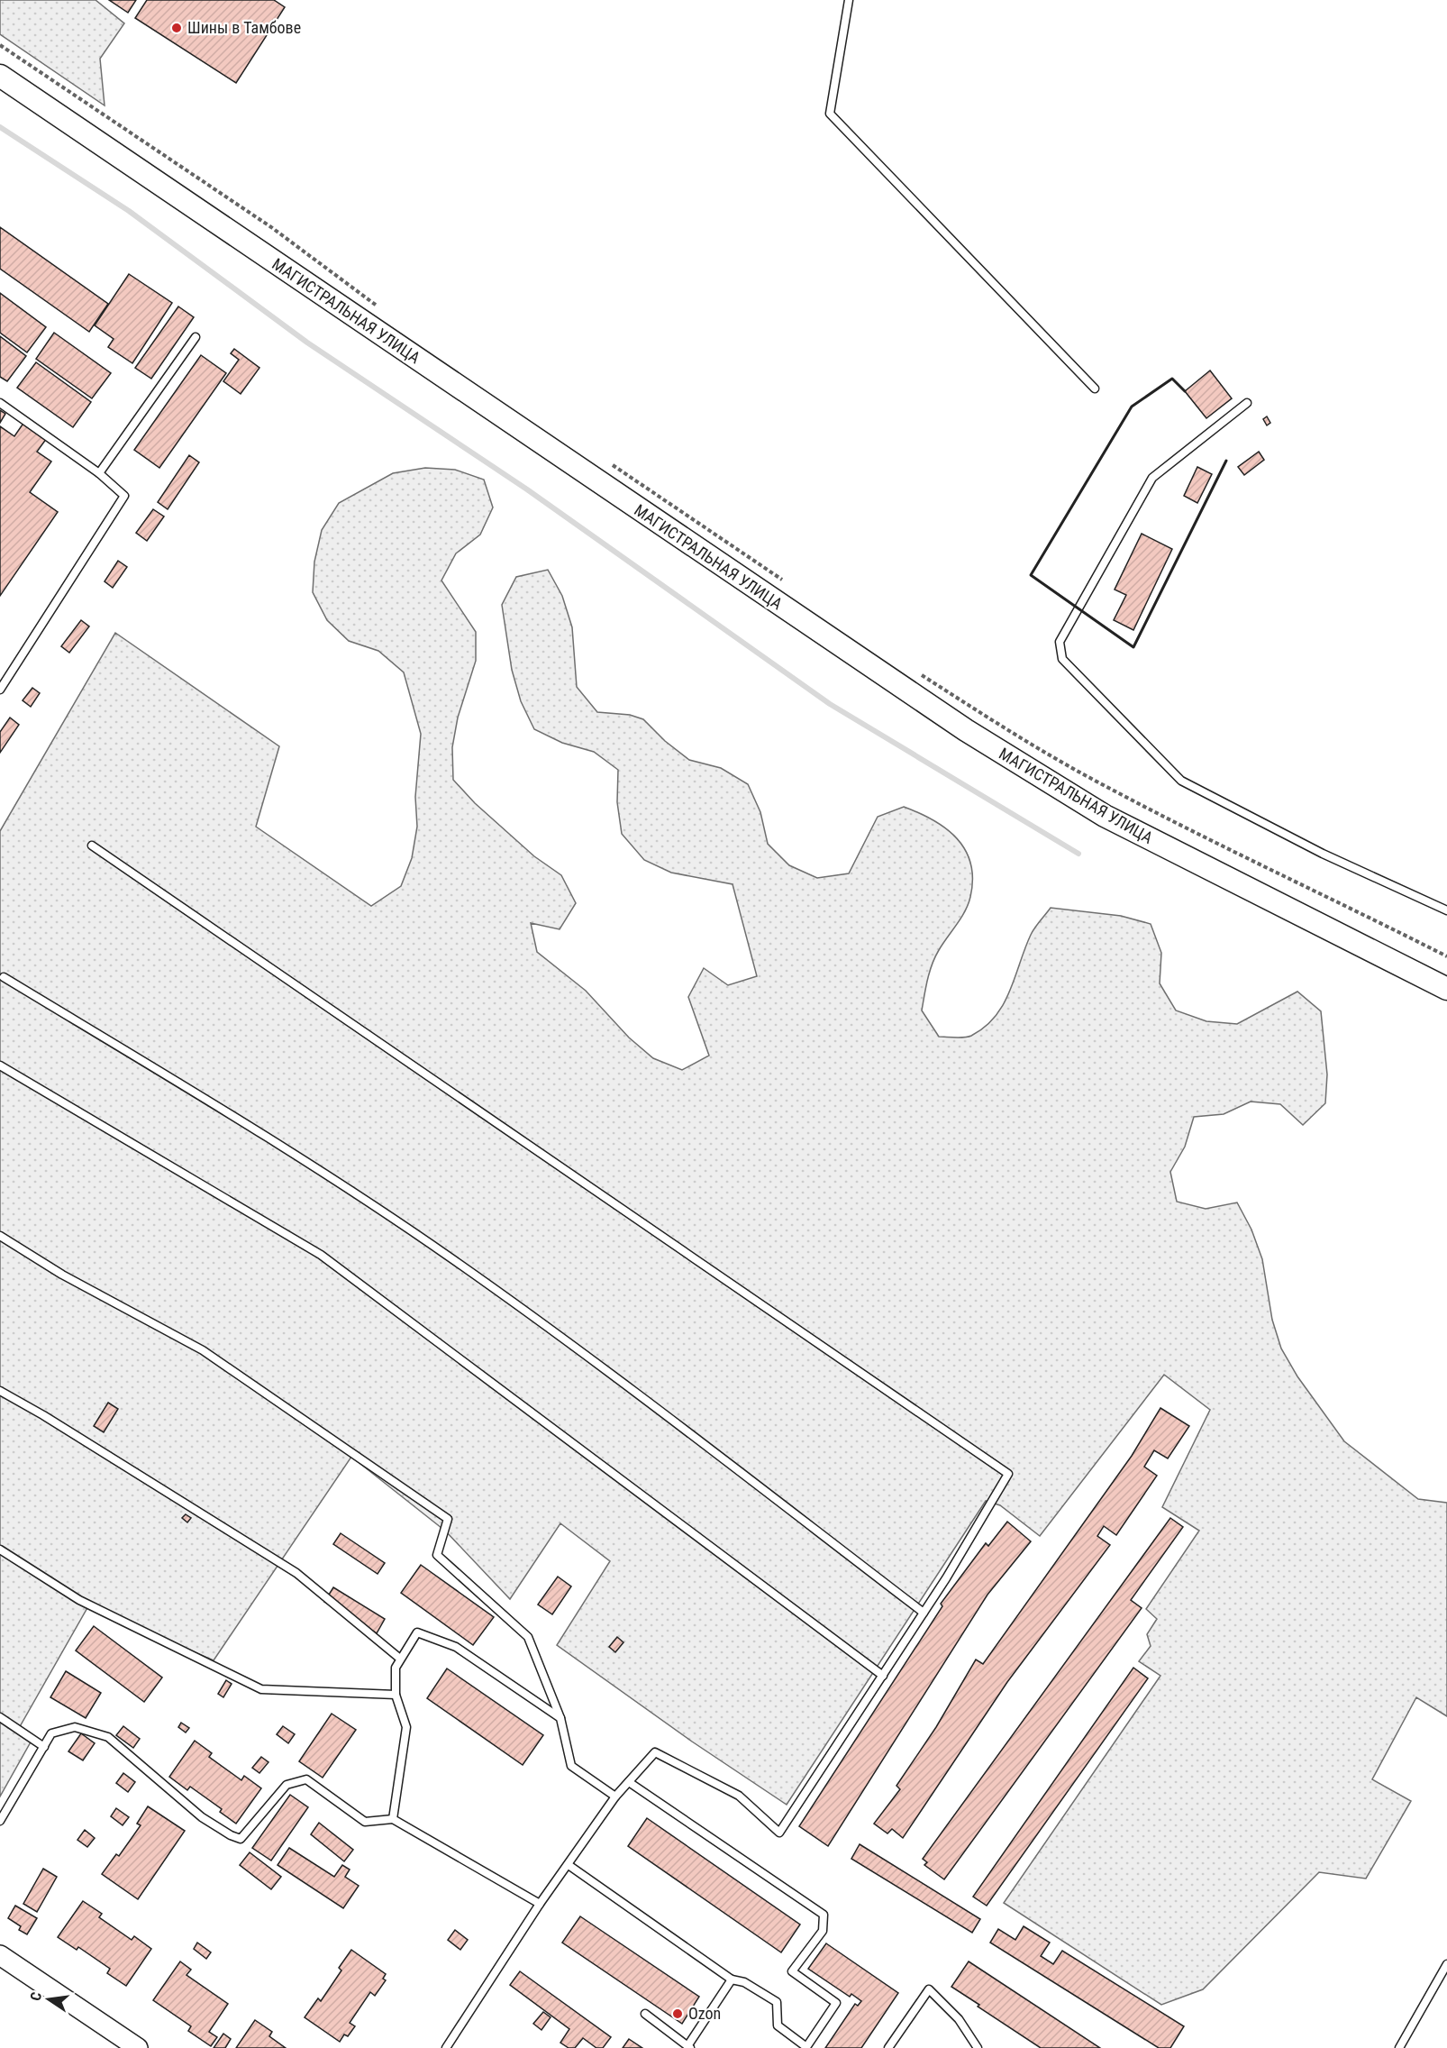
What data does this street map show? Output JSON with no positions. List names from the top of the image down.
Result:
{
  "streets": {
    "main road": ["МАГИСТРАЛЬНАЯ УЛИЦА"]
  },
  "places": ["Шины в Тамбове", "Ozon"],
  "north": "left"
}
